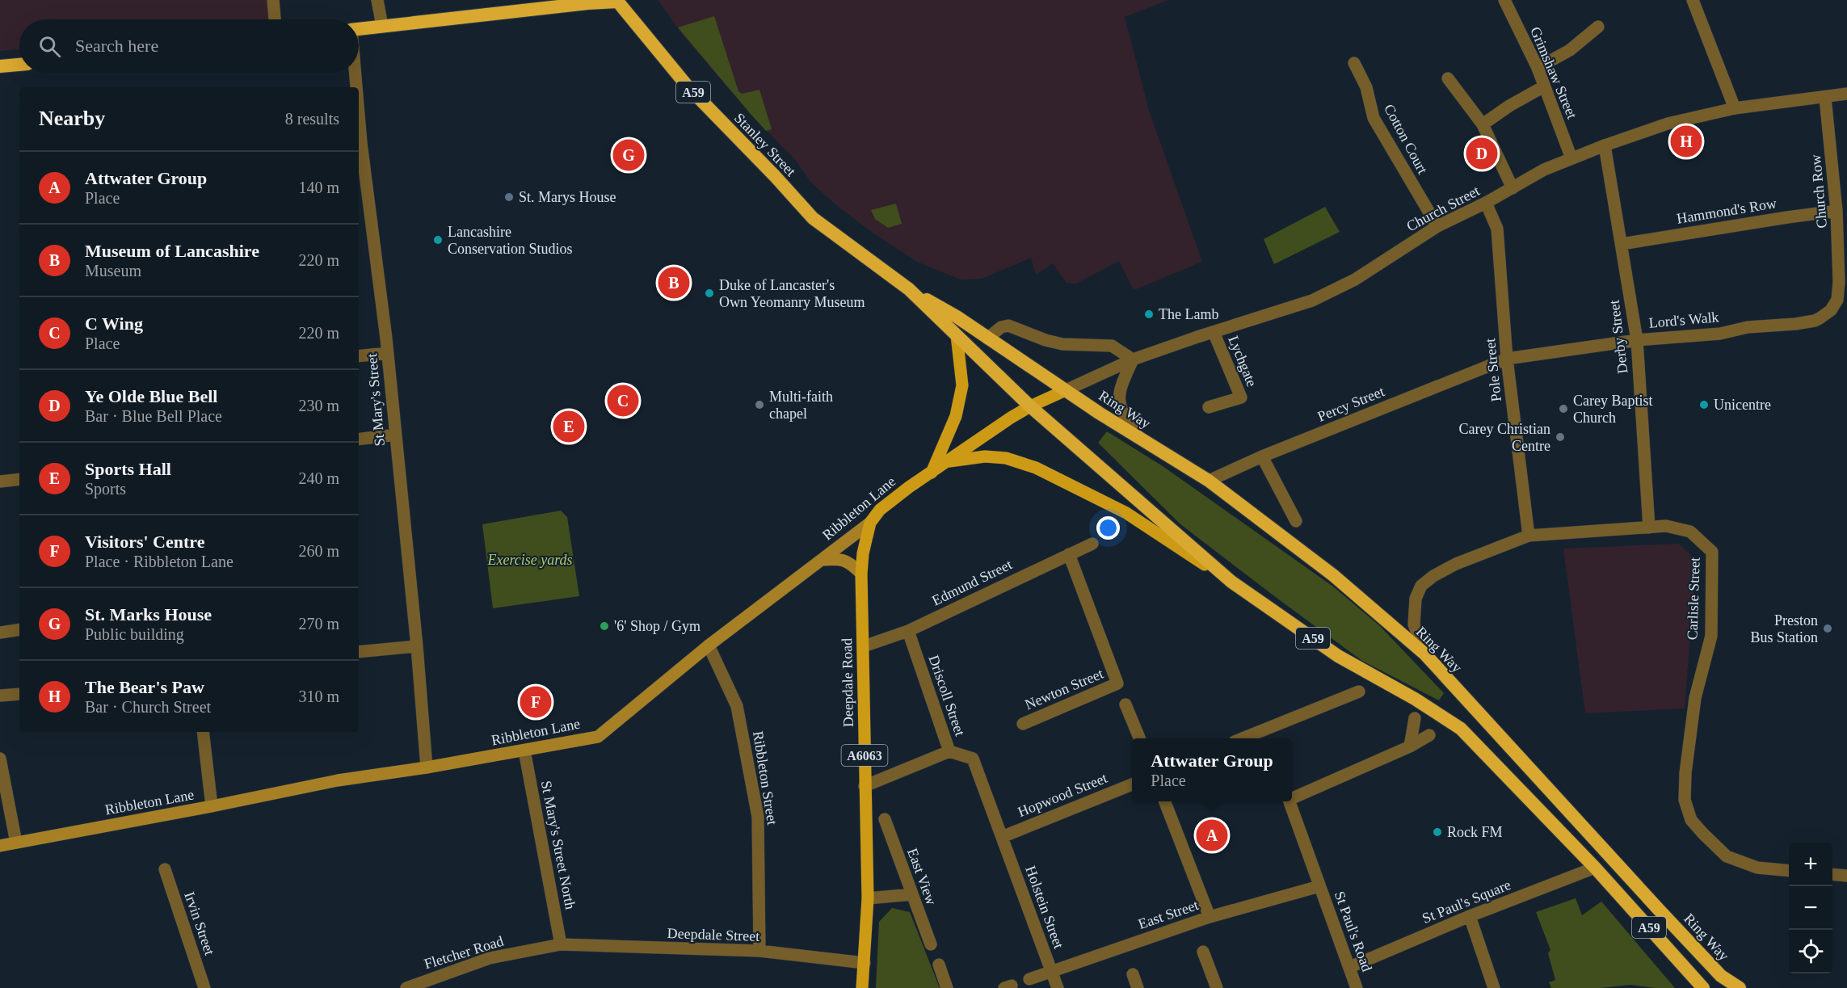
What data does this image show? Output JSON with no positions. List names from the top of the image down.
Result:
{
  "streets": {
    "highway": ["A59", "Stanley Street", "Ring Way"],
    "main road": ["Ribbleton Lane", "Deepdale Road", "A6063"],
    "street": [
      "Grimshaw Street",
      "Cotton Court",
      "Church Row",
      "Church Street",
      "Hammond's Row",
      "Lord's Walk",
      "Derby Street",
      "Lychgate",
      "Pole Street",
      "St Mary's Street",
      "Percy Street",
      "Edmund Street",
      "Carlisle Street",
      "Newton Street",
      "Driscoll Street",
      "Ribbleton Street",
      "Hopwood Street",
      "St Mary's Street North",
      "East View",
      "St Paul's Square",
      "Holstein Street",
      "East Street",
      "Irvin Street",
      "St Paul's Road",
      "Deepdale Street",
      "Fletcher Road"
    ]
  },
  "crossings": [
    ["Grimshaw Street", "Church Street"],
    ["A59", "Stanley Street"],
    ["A59", "Ribbleton Lane"],
    ["A59", "A6063"],
    ["A59", "St Paul's Square"],
    ["Cotton Court", "Church Street"],
    ["Stanley Street", "Church Street"],
    ["Stanley Street", "Ring Way"],
    ["Stanley Street", "Ribbleton Lane"],
    ["Church Row", "Church Street"],
    ["Church Row", "Hammond's Row"],
    ["Church Row", "Lord's Walk"],
    ["Church Street", "Derby Street"],
    ["Church Street", "Lychgate"],
    ["Church Street", "Pole Street"],
    ["Church Street", "Ring Way"],
    ["Church Street", "Ribbleton Lane"],
    ["Hammond's Row", "Derby Street"],
    ["Lord's Walk", "Derby Street"],
    ["Lord's Walk", "Pole Street"],
    ["Lord's Walk", "Percy Street"],
    ["Derby Street", "Carlisle Street"],
    ["Pole Street", "Percy Street"],
    ["Pole Street", "Carlisle Street"],
    ["St Mary's Street", "Ribbleton Lane"],
    ["Percy Street", "Ring Way"],
    ["Ring Way", "Ribbleton Lane"],
    ["Ring Way", "Carlisle Street"],
    ["Ribbleton Lane", "Deepdale Road"],
    ["Ribbleton Lane", "A6063"],
    ["Ribbleton Lane", "Ribbleton Street"],
    ["Ribbleton Lane", "St Mary's Street North"],
    ["Edmund Street", "Deepdale Road"],
    ["Edmund Street", "Newton Street"],
    ["Edmund Street", "Driscoll Street"],
    ["Deepdale Road", "Deepdale Street"],
    ["Driscoll Street", "Hopwood Street"],
    ["Driscoll Street", "Holstein Street"],
    ["Ribbleton Street", "Deepdale Street"],
    ["Hopwood Street", "Holstein Street"],
    ["St Mary's Street North", "Deepdale Street"],
    ["St Mary's Street North", "Fletcher Road"],
    ["St Paul's Square", "St Paul's Road"],
    ["Holstein Street", "East Street"],
    ["East Street", "St Paul's Road"],
    ["Deepdale Street", "Fletcher Road"]
  ],
  "parks": ["Exercise yards"],
  "places": [
    "St. Marys House",
    "Lancashire Conservation Studios",
    "Duke of Lancaster's Own Yeomanry Museum",
    "The Lamb",
    "Multi-faith chapel",
    "Unicentre",
    "Carey Baptist Church",
    "Carey Christian Centre",
    "'6' Shop / Gym",
    "Preston Bus Station",
    "Rock FM"
  ],
  "page": {
    "search": "Search here",
    "heading": ["Nearby", "8 results"],
    "pins": [
      "H",
      "D",
      "G",
      "B",
      "C",
      "E",
      "F",
      "A"
    ],
    "list": [
      {
        "mark": "A",
        "name": "Attwater Group",
        "note": "Place",
        "value": "140 m"
      },
      {
        "mark": "B",
        "name": "Museum of Lancashire",
        "note": "Museum",
        "value": "220 m"
      },
      {
        "mark": "C",
        "name": "C Wing",
        "note": "Place",
        "value": "220 m"
      },
      {
        "mark": "D",
        "name": "Ye Olde Blue Bell",
        "note": "Bar · Blue Bell Place",
        "value": "230 m"
      },
      {
        "mark": "E",
        "name": "Sports Hall",
        "note": "Sports",
        "value": "240 m"
      },
      {
        "mark": "F",
        "name": "Visitors' Centre",
        "note": "Place · Ribbleton Lane",
        "value": "260 m"
      },
      {
        "mark": "G",
        "name": "St. Marks House",
        "note": "Public building",
        "value": "270 m"
      },
      {
        "mark": "H",
        "name": "The Bear's Paw",
        "note": "Bar · Church Street",
        "value": "310 m"
      }
    ],
    "popup": ["Attwater Group", "Place"],
    "map_buttons": ["+", "−"]
  }
}
